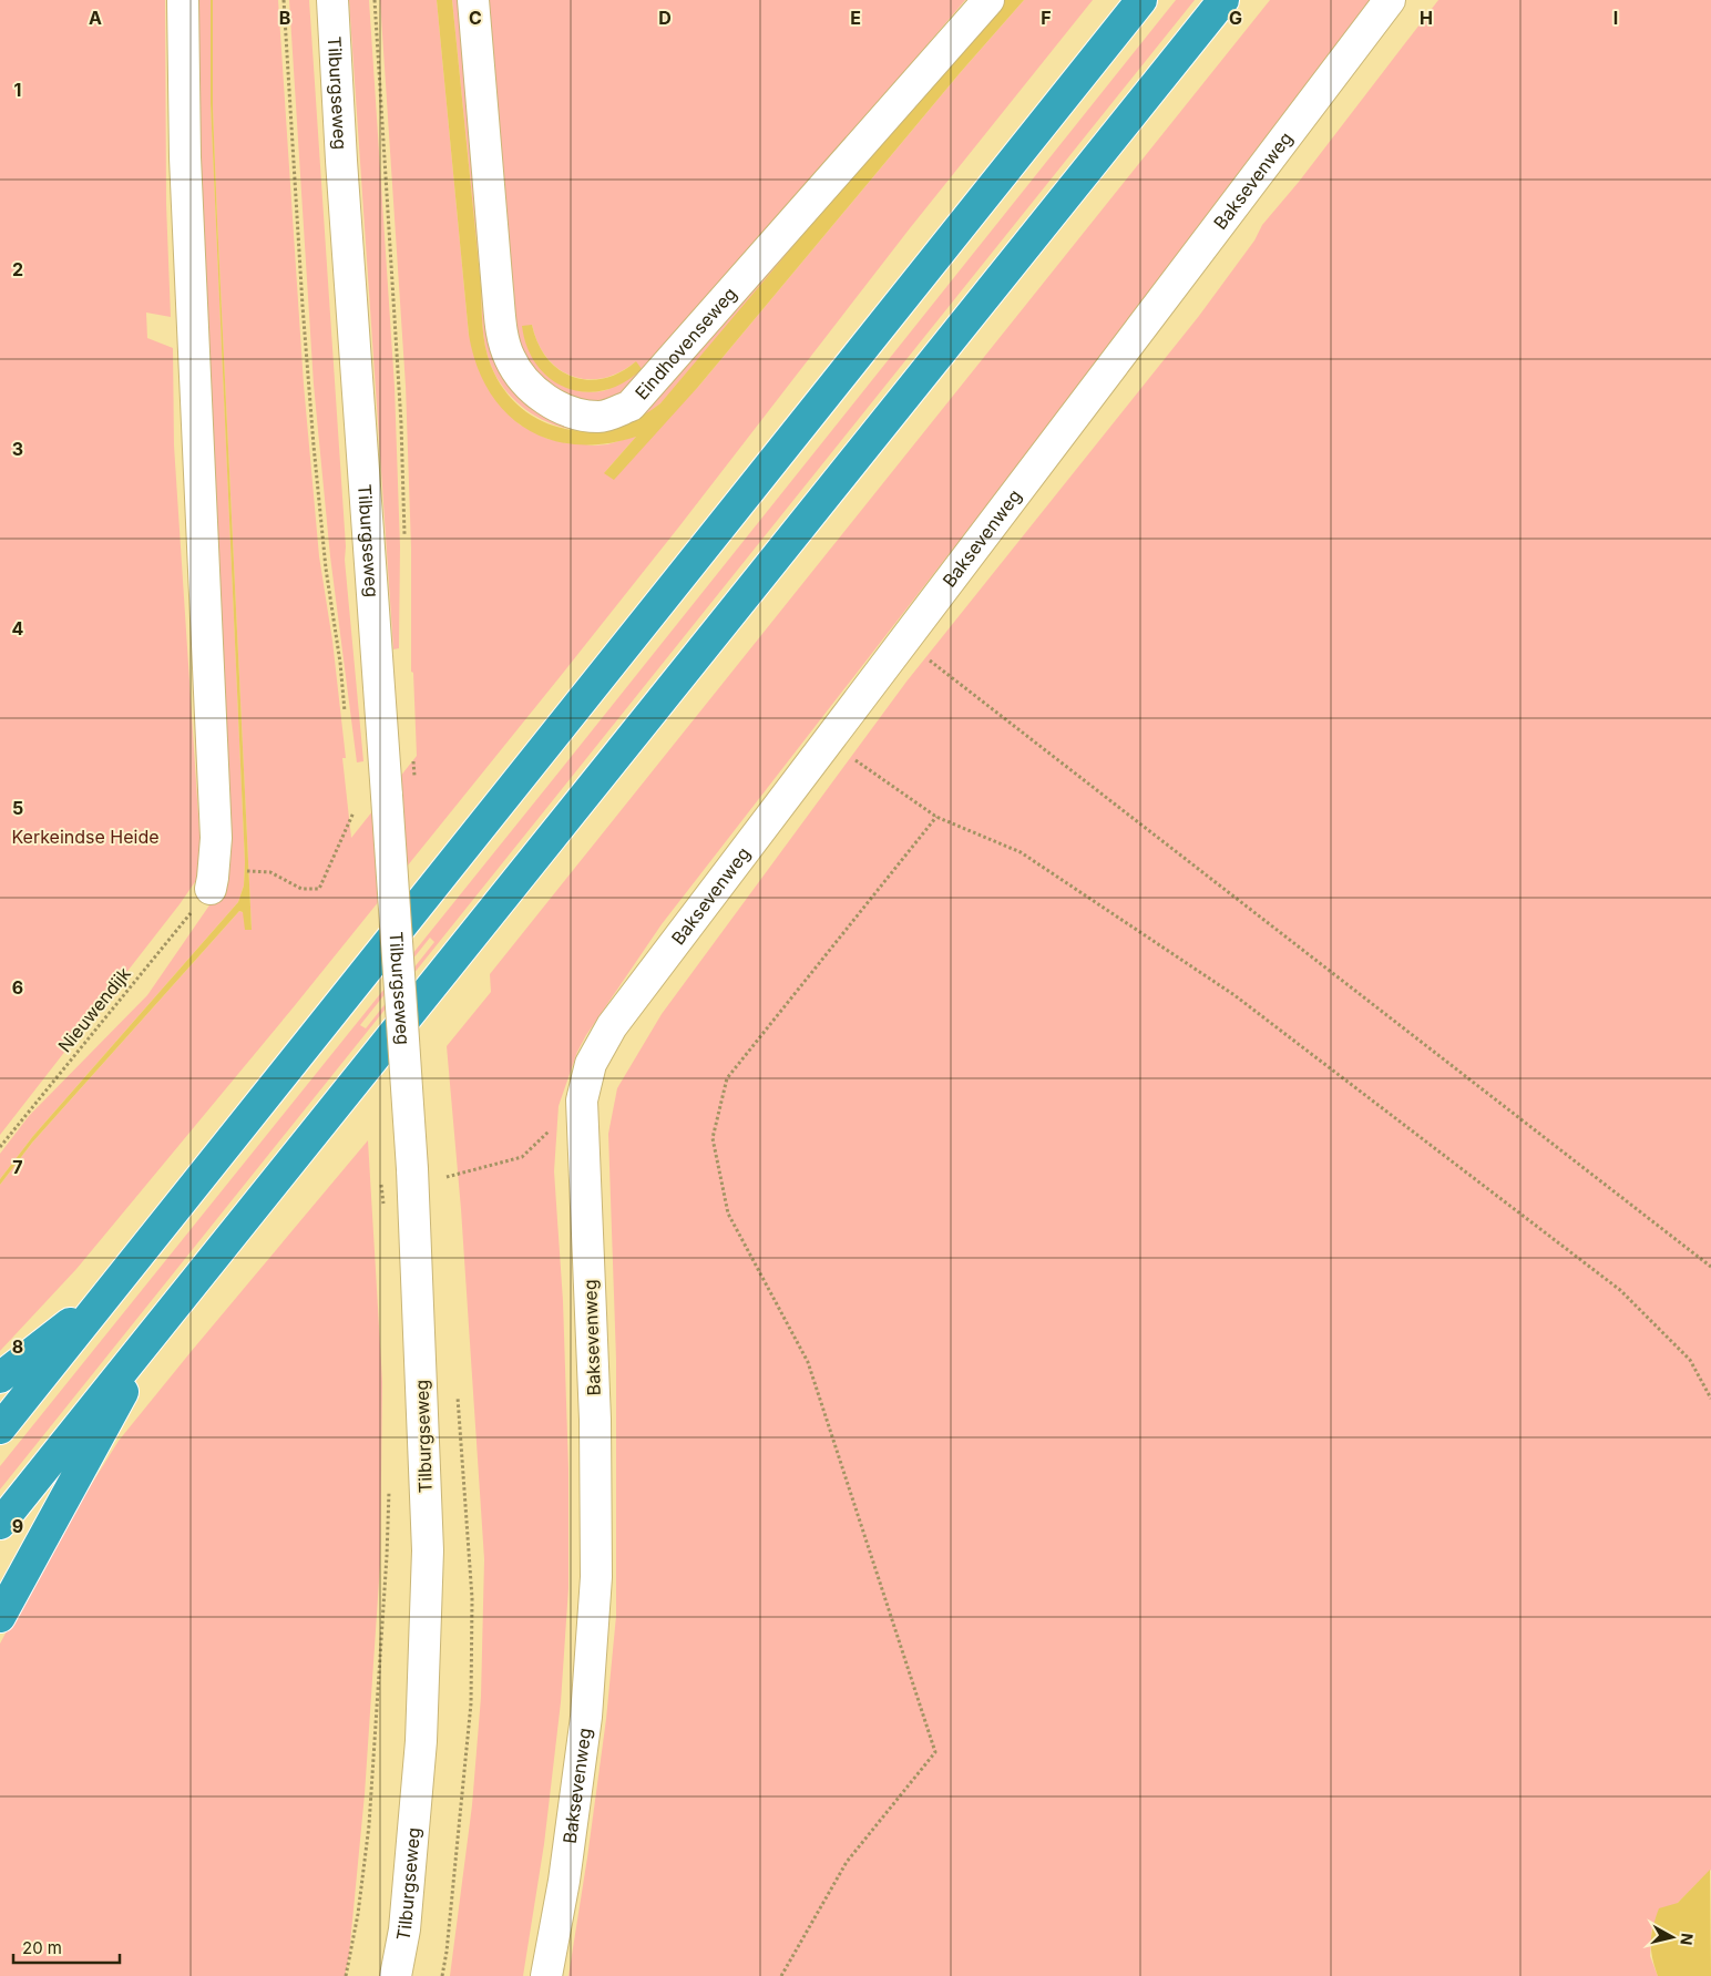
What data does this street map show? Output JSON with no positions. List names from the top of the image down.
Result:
{
  "streets": {
    "street": ["Tilburgseweg", "Baksevenweg", "Eindhovenseweg"],
    "path": ["Nieuwendijk"]
  },
  "parks": ["Kerkeindse Heide"],
  "scale_bar": "20 m",
  "north": "right",
  "grid": {
    "columns": [
      "A",
      "B",
      "C",
      "D",
      "E",
      "F",
      "G",
      "H",
      "I"
    ],
    "rows": [
      "1",
      "2",
      "3",
      "4",
      "5",
      "6",
      "7",
      "8",
      "9"
    ]
  }
}
